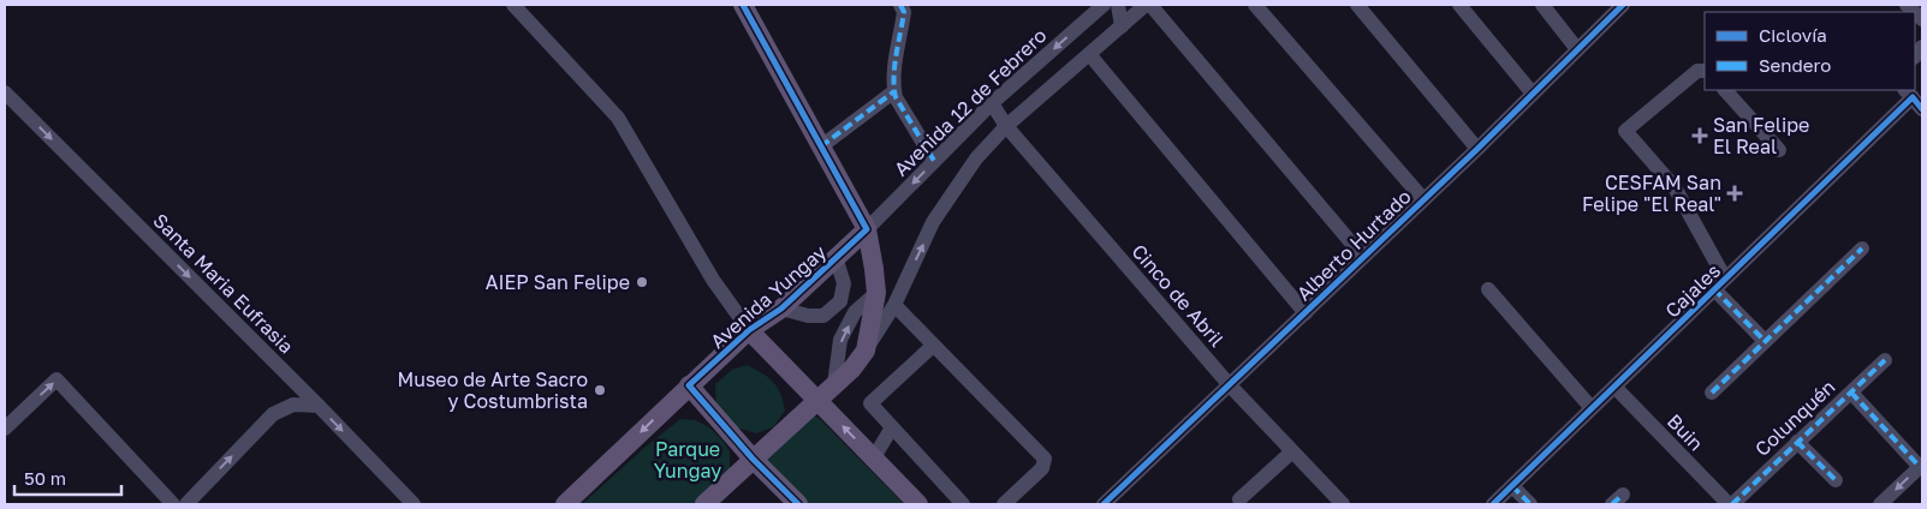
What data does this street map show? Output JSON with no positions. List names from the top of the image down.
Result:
{
  "streets": {
    "main road": ["Avenida Yungay"],
    "street": [
      "Avenida 12 de Febrero",
      "Alberto Hurtado",
      "Santa Maria Eufrasia",
      "Cajales",
      "Cinco de Abril",
      "Colunquén",
      "Buin"
    ]
  },
  "crossings": [
    ["Avenida 12 de Febrero", "Cinco de Abril"],
    ["Avenida 12 de Febrero", "Avenida Yungay"],
    ["Alberto Hurtado", "Cinco de Abril"],
    ["Cajales", "Buin"],
    ["Colunquén", "Buin"]
  ],
  "one_way": ["Santa Maria Eufrasia"],
  "parks": ["Parque Yungay"],
  "places": {
    "health": ["San Felipe El Real", "CESFAM San Felipe \"El Real\""],
    "other": ["AIEP San Felipe", "Museo de Arte Sacro y Costumbrista"]
  },
  "legend": ["Ciclovía", "Sendero"],
  "scale_bar": "50 m"
}
